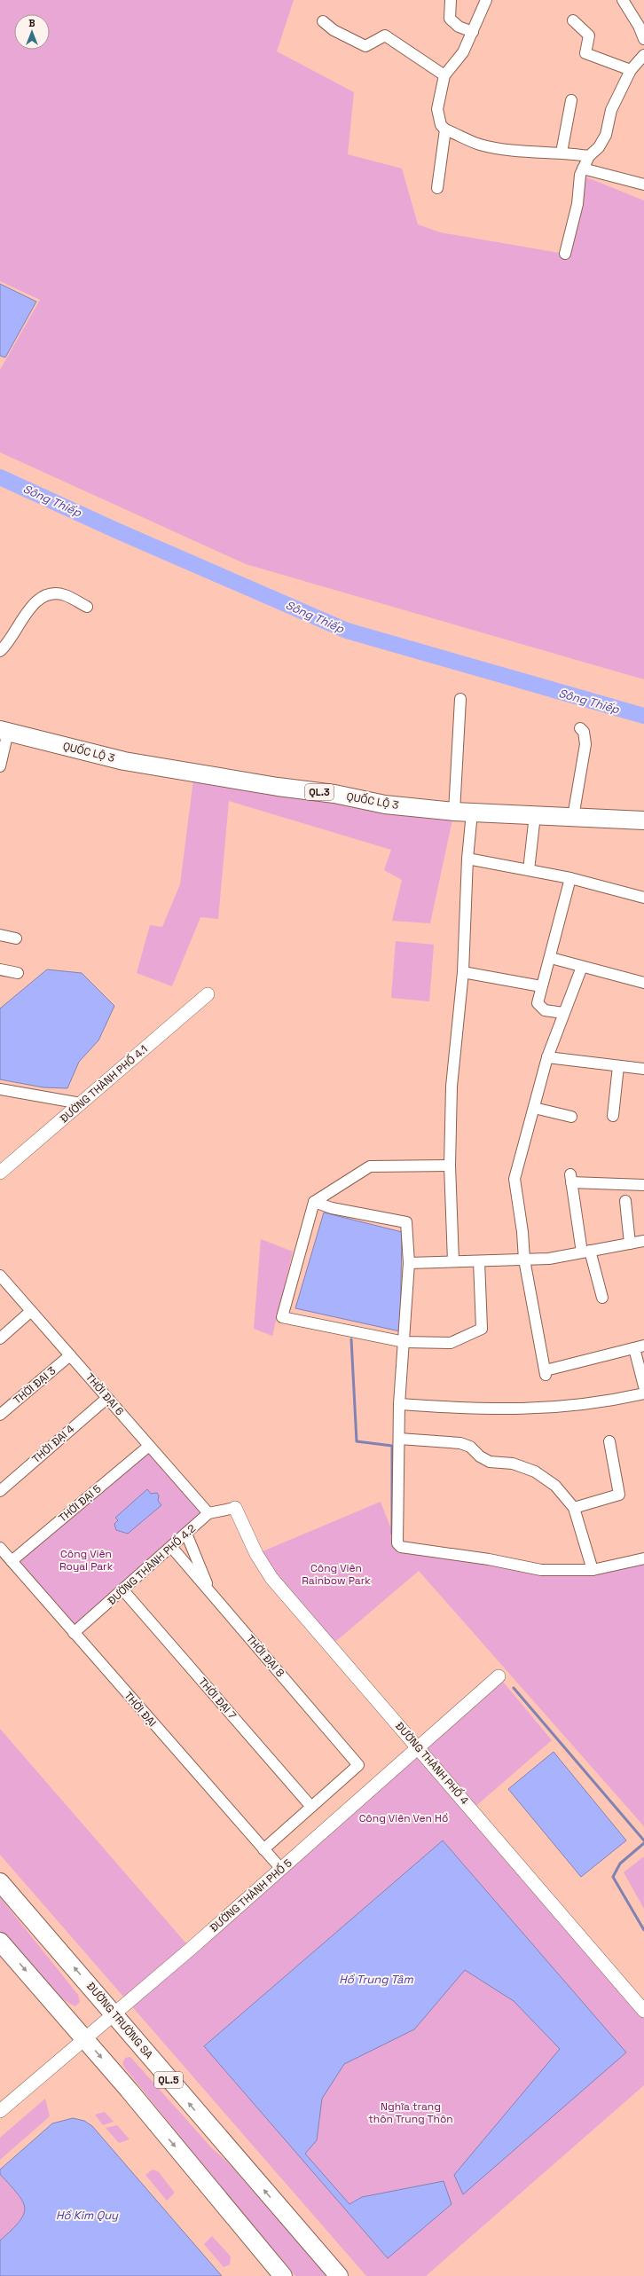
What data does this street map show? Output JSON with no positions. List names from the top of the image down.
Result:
{
  "streets": {
    "highway": [
      "QUỐC LỘ 3",
      "QL.3",
      "ĐƯỜNG TRƯỜNG SA",
      "QL.5"
    ],
    "street": [
      "ĐƯỜNG THÀNH PHỐ 4.1",
      "THỜI ĐẠI 3",
      "THỜI ĐẠI 6",
      "THỜI ĐẠI 4",
      "THỜI ĐẠI 5",
      "ĐƯỜNG THÀNH PHỐ 4.2",
      "THỜI ĐẠI 8",
      "THỜI ĐẠI 7",
      "THỜI ĐẠI",
      "ĐƯỜNG THÀNH PHỐ 4",
      "ĐƯỜNG THÀNH PHỐ 5"
    ]
  },
  "crossings": [
    ["THỜI ĐẠI 3", "THỜI ĐẠI 6"],
    ["THỜI ĐẠI 6", "THỜI ĐẠI 4"],
    ["THỜI ĐẠI 6", "THỜI ĐẠI 5"],
    ["THỜI ĐẠI 6", "ĐƯỜNG THÀNH PHỐ 4.2"],
    ["THỜI ĐẠI 5", "THỜI ĐẠI"],
    ["ĐƯỜNG THÀNH PHỐ 4.2", "THỜI ĐẠI 8"],
    ["ĐƯỜNG THÀNH PHỐ 4.2", "THỜI ĐẠI 7"],
    ["ĐƯỜNG THÀNH PHỐ 4.2", "THỜI ĐẠI"],
    ["THỜI ĐẠI 8", "THỜI ĐẠI 7"],
    ["THỜI ĐẠI", "ĐƯỜNG THÀNH PHỐ 5"],
    ["ĐƯỜNG THÀNH PHỐ 4", "ĐƯỜNG THÀNH PHỐ 5"],
    ["ĐƯỜNG THÀNH PHỐ 5", "ĐƯỜNG TRƯỜNG SA"]
  ],
  "water": ["Sông Thiếp", "Hồ Trung Tâm", "Hồ Kim Quy"],
  "parks": [
    "Công Viên Royal Park",
    "Công Viên Rainbow Park",
    "Công Viên Ven Hồ",
    "Nghĩa trang thôn Trung Thôn"
  ],
  "north": "top"
}
